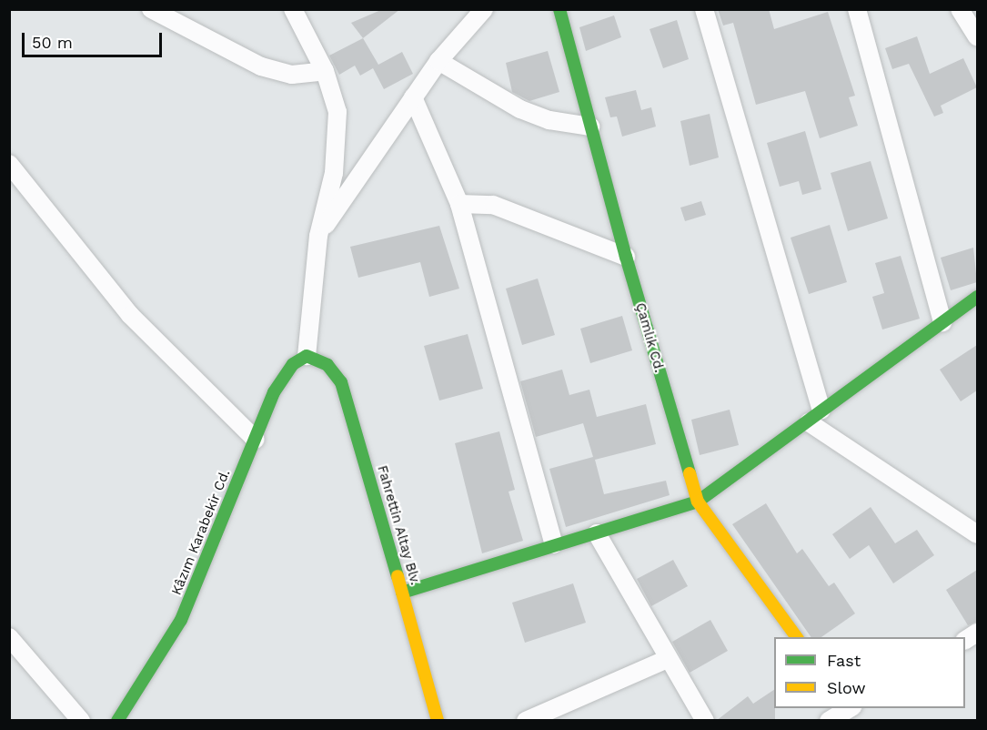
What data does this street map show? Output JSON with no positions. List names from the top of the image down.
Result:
{
  "streets": {
    "street": ["Çamlık Cd.", "Fahrettin Altay Blv.", "Kâzım Karabekir Cd."]
  },
  "crossings": [
    ["Fahrettin Altay Blv.", "Kâzım Karabekir Cd."]
  ],
  "legend": ["Fast", "Slow"],
  "scale_bar": "50 m"
}
